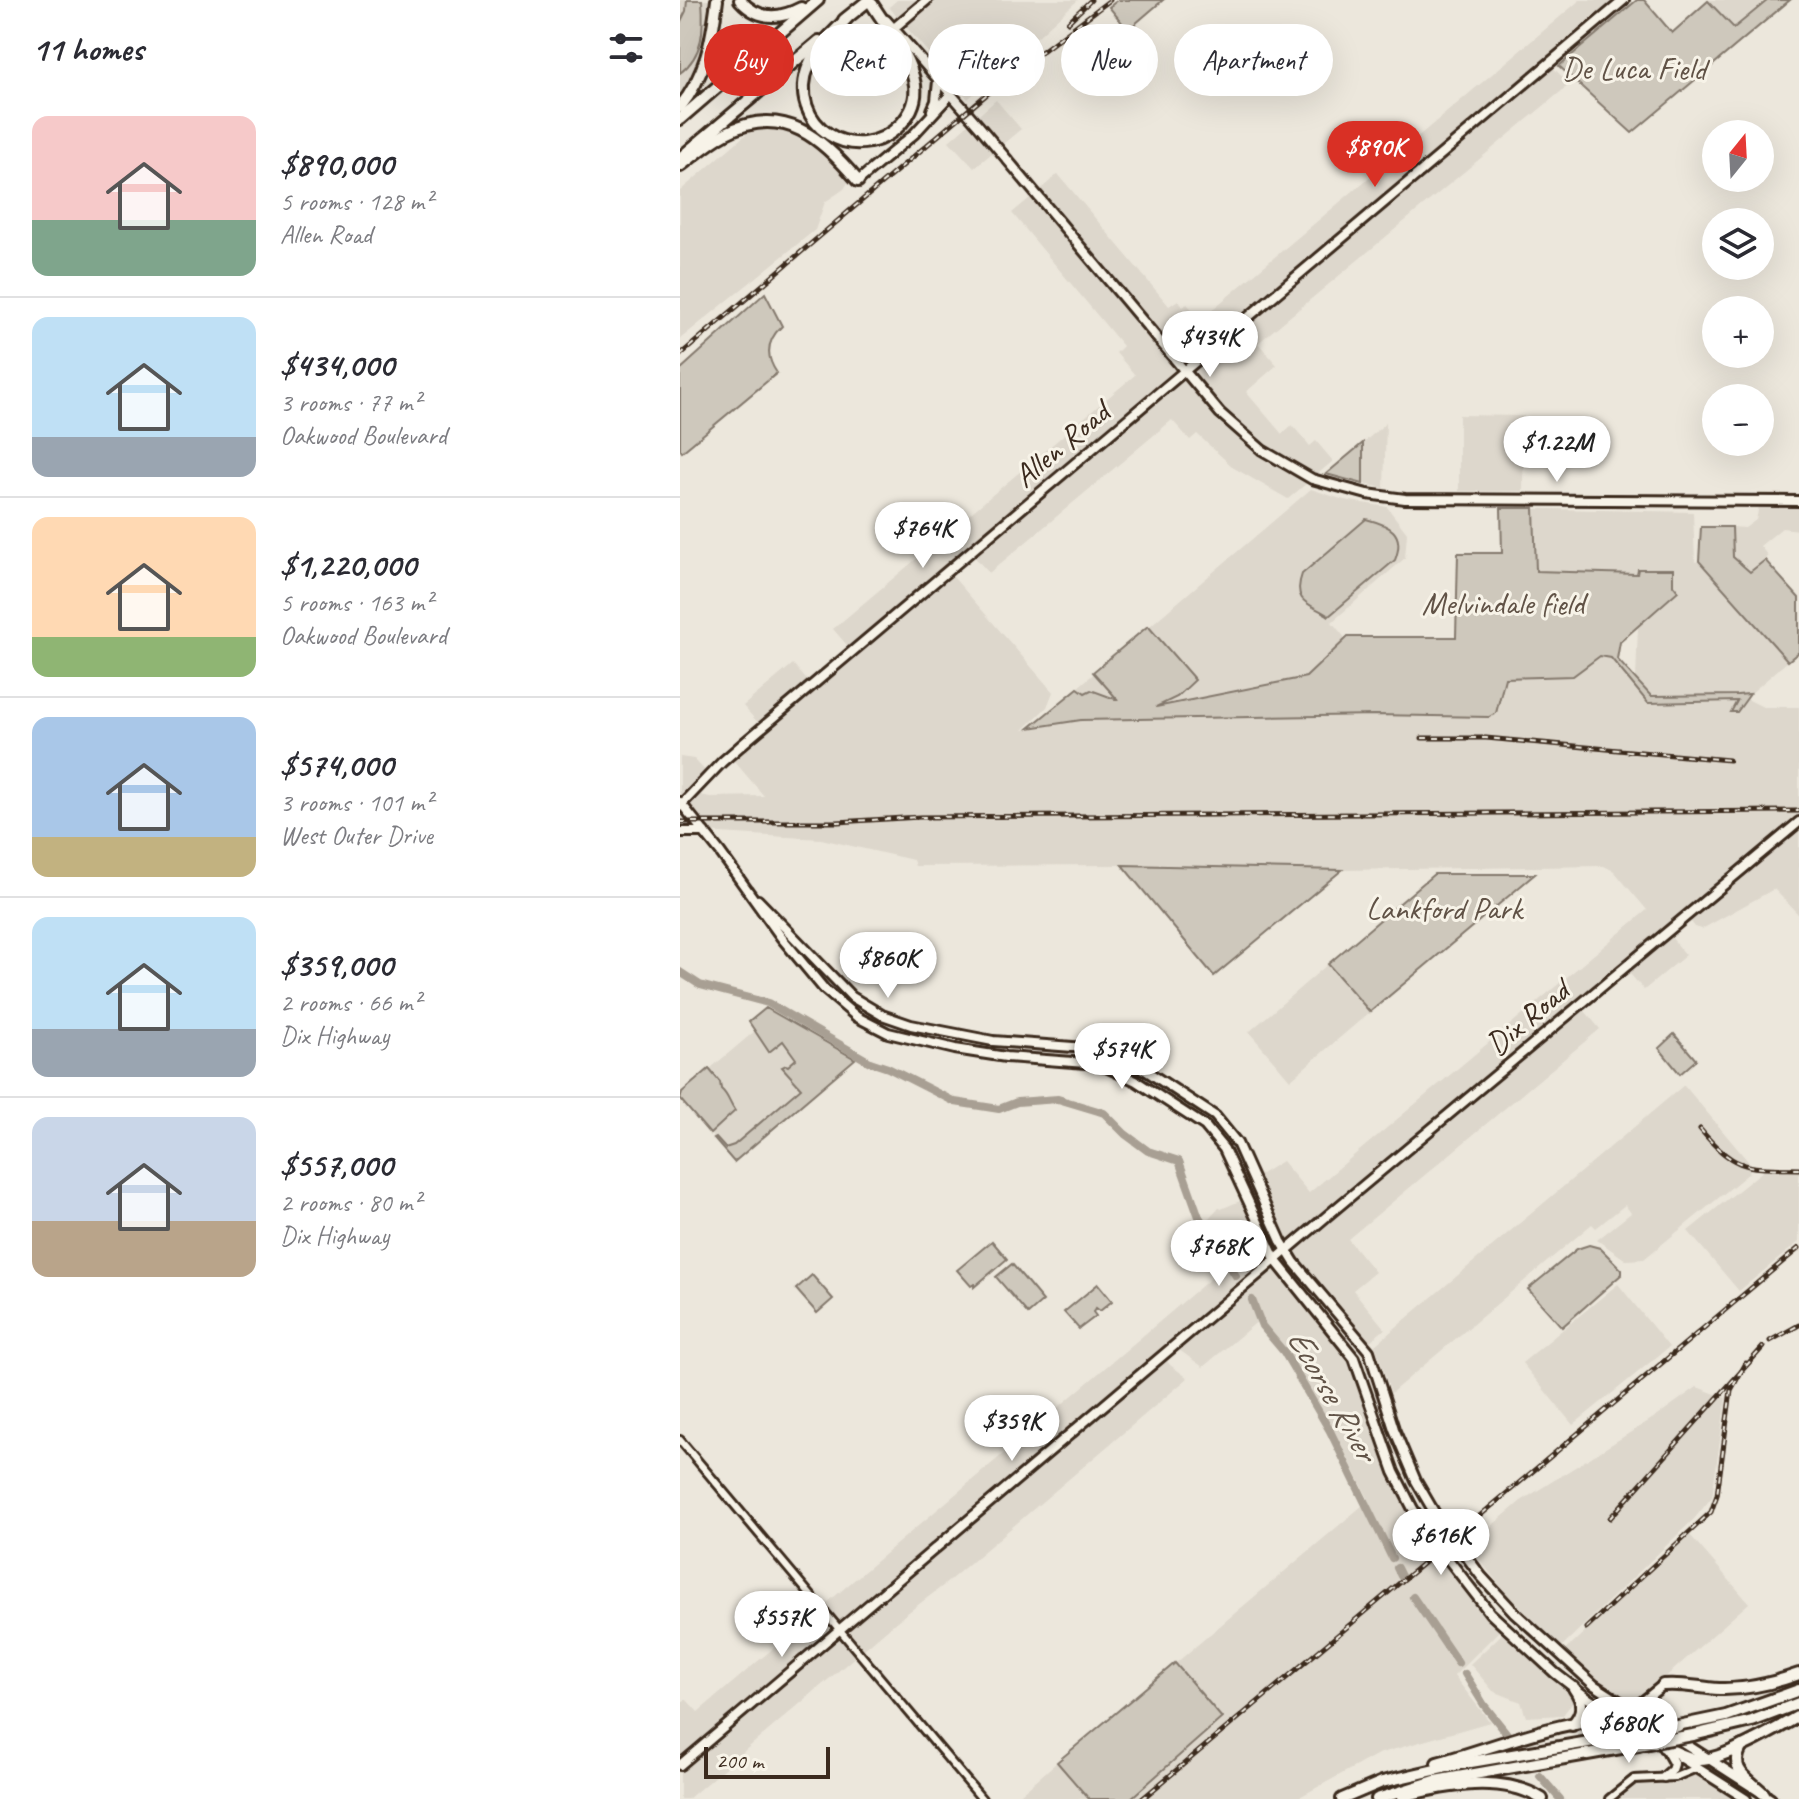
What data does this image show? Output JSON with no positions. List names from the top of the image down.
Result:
{
  "streets": {
    "main road": ["Allen Road", "Dix Road"]
  },
  "water": ["Ecorse River"],
  "parks": ["De Luca Field", "Melvindale field", "Lankford Park"],
  "scale_bar": "200 m",
  "north": "top",
  "page": {
    "heading": "11 homes",
    "chip": [
      "Buy",
      "Rent",
      "Filters",
      "New",
      "Apartment"
    ],
    "list": [
      {
        "name": "$890,000",
        "note": "5 rooms · 128 m² · Allen Road"
      },
      {
        "name": "$434,000",
        "note": "3 rooms · 77 m² · Oakwood Boulevard"
      },
      {
        "name": "$1,220,000",
        "note": "5 rooms · 163 m² · Oakwood Boulevard"
      },
      {
        "name": "$574,000",
        "note": "3 rooms · 101 m² · West Outer Drive"
      },
      {
        "name": "$359,000",
        "note": "2 rooms · 66 m² · Dix Highway"
      },
      {
        "name": "$557,000",
        "note": "2 rooms · 80 m² · Dix Highway"
      }
    ],
    "map_buttons": ["+", "−"],
    "price": [
      "$890K",
      "$434K",
      "$1.22M",
      "$764K",
      "$860K",
      "$574K",
      "$768K",
      "$359K",
      "$616K",
      "$557K",
      "$680K"
    ],
    "scale": "200 m"
  }
}
